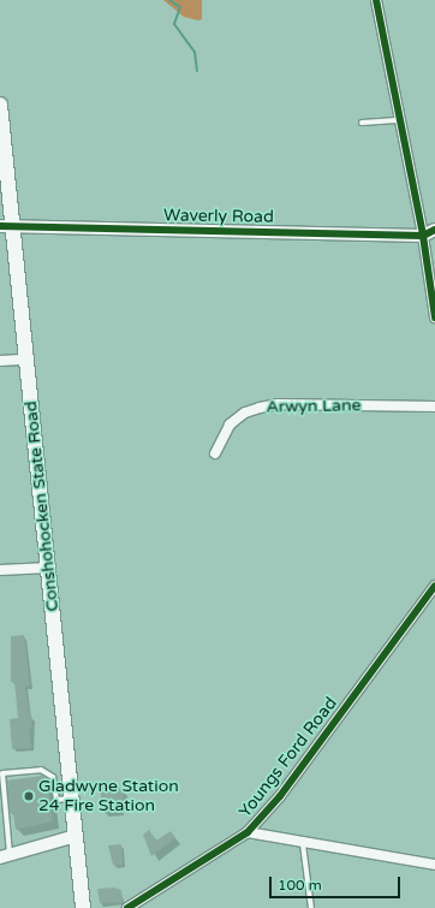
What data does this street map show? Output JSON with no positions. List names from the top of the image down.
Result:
{
  "streets": {
    "main road": ["Conshohocken State Road"],
    "street": ["Waverly Road", "Arwyn Lane", "Youngs Ford Road"]
  },
  "crossings": [
    ["Waverly Road", "Conshohocken State Road"]
  ],
  "places": ["Gladwyne Station 24 Fire Station"],
  "scale_bar": "100 m"
}
